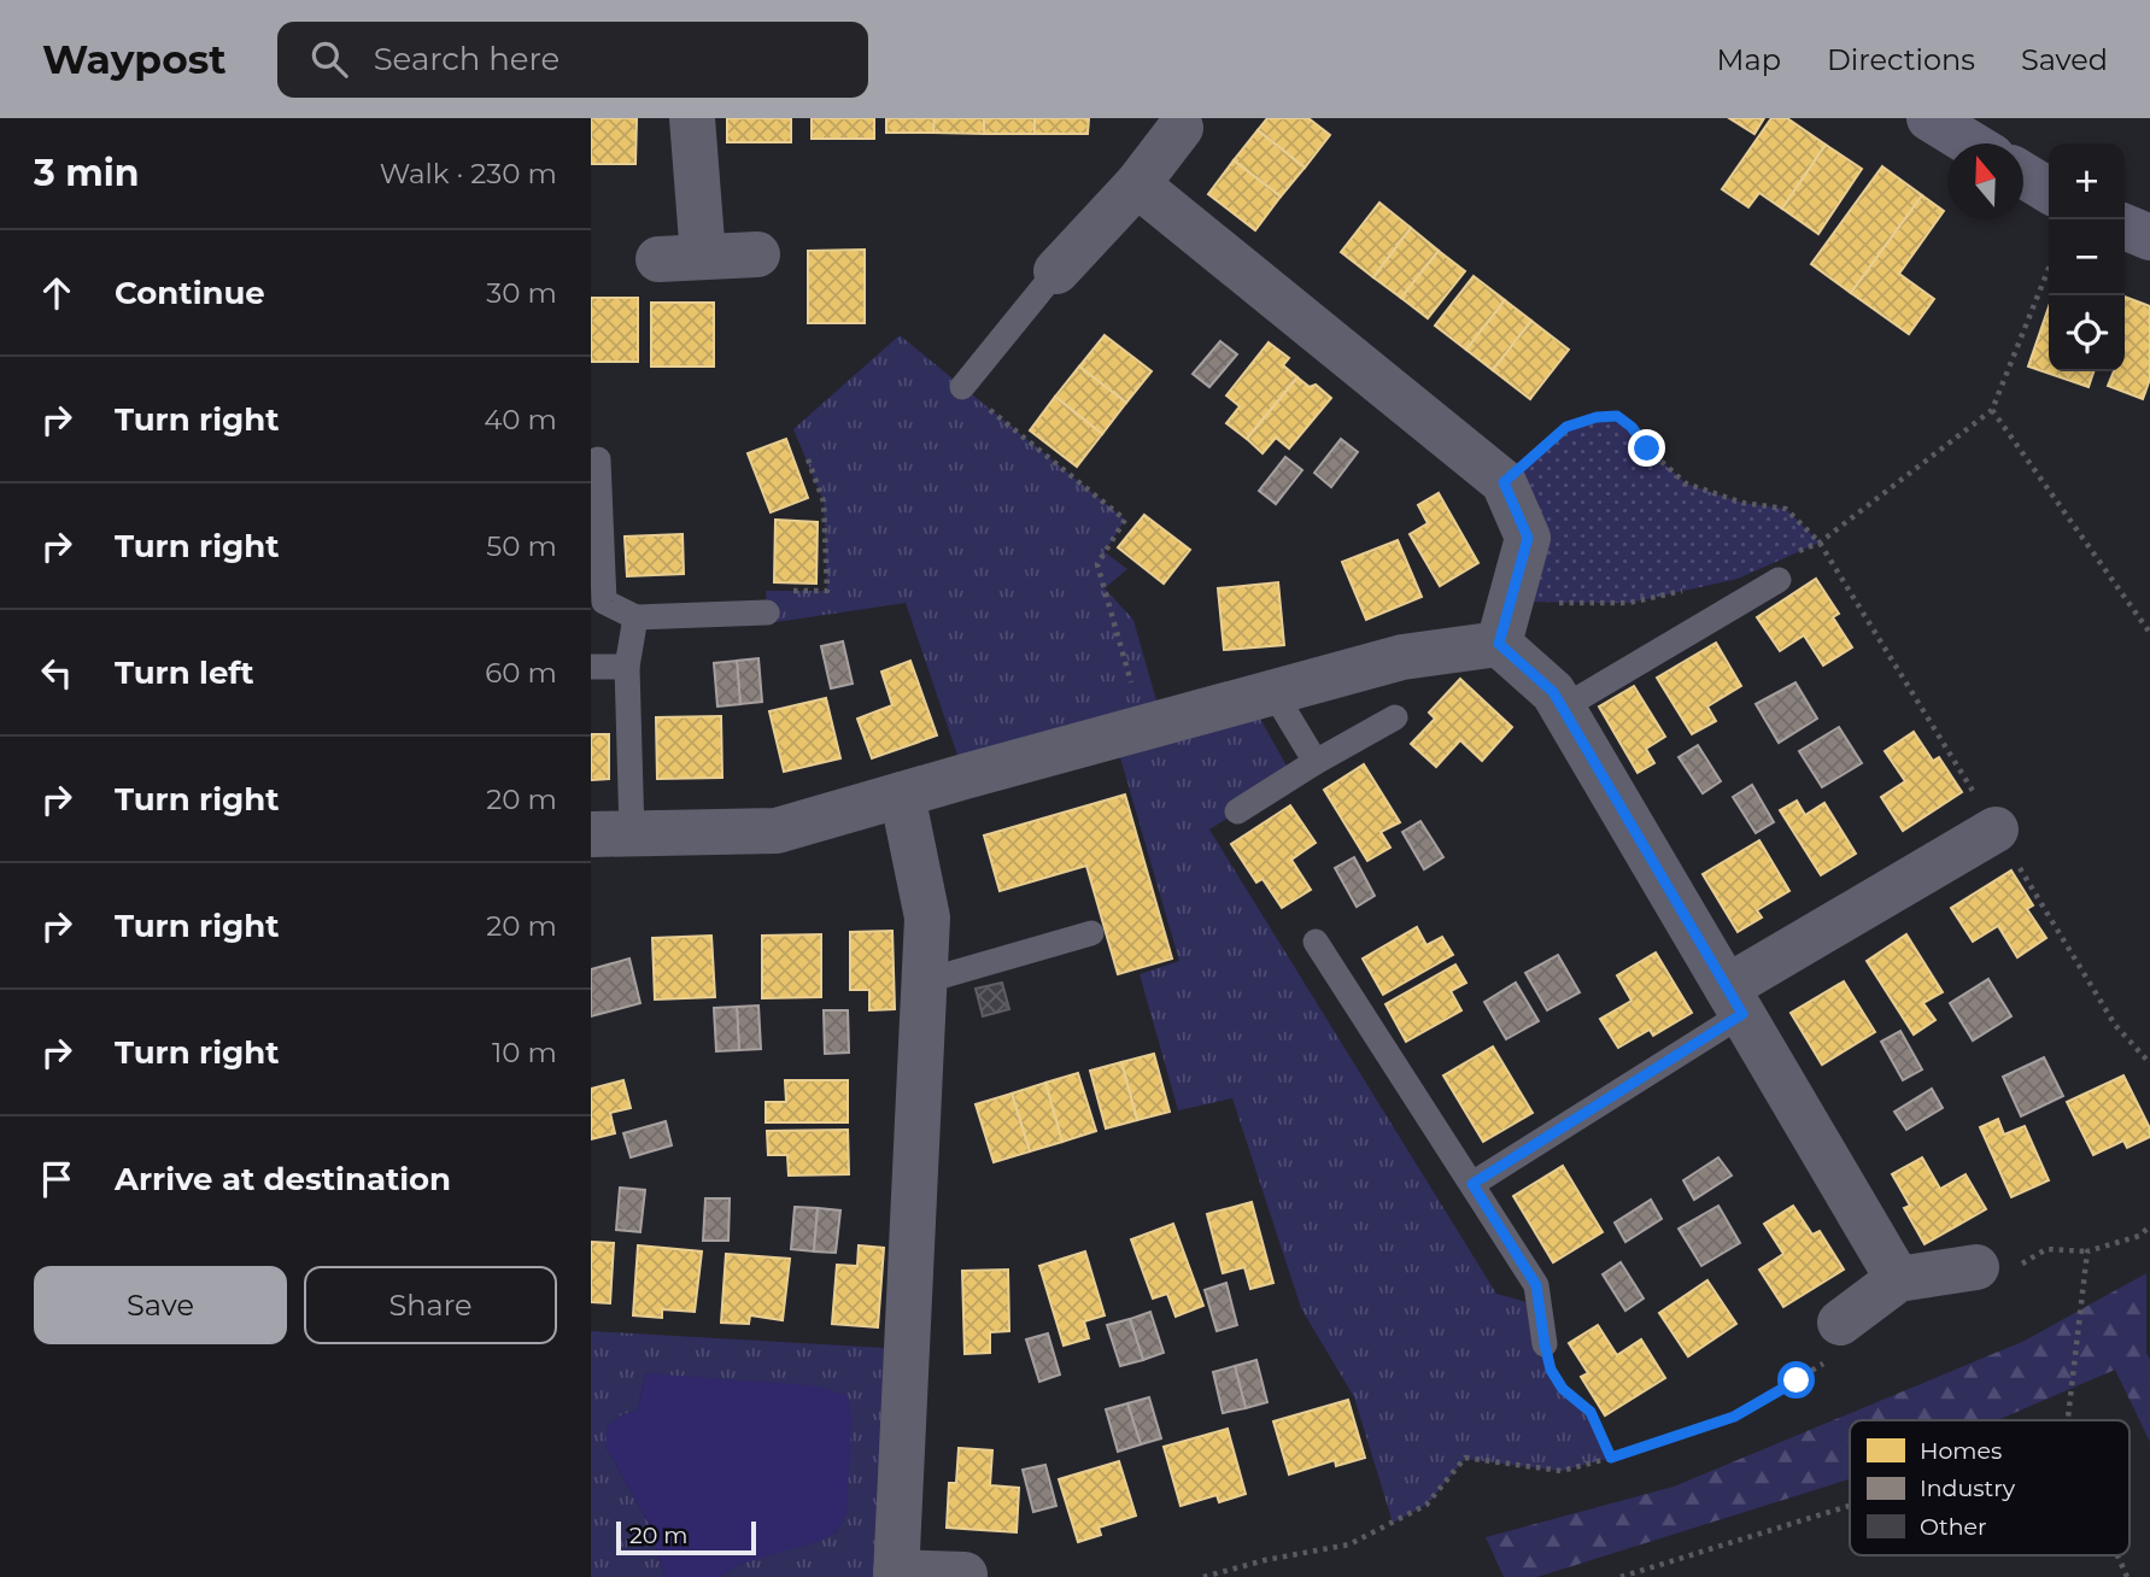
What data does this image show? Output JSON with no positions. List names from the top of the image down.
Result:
{
  "legend": ["Homes", "Industry", "Other"],
  "scale_bar": "20 m",
  "north": "top",
  "page": {
    "header": "Waypost",
    "search": "Search here",
    "nav": ["Map", "Directions", "Saved"],
    "heading": ["3 min", "Walk · 230 m"],
    "map_buttons": ["+", "−"],
    "list": [
      ["Continue", "30 m"],
      ["Turn right", "40 m"],
      ["Turn right", "50 m"],
      ["Turn left", "60 m"],
      ["Turn right", "20 m"],
      ["Turn right", "20 m"],
      ["Turn right", "10 m"],
      "Arrive at destination"
    ],
    "buttons": ["Save", "Share"],
    "scale": "20 m"
  }
}
